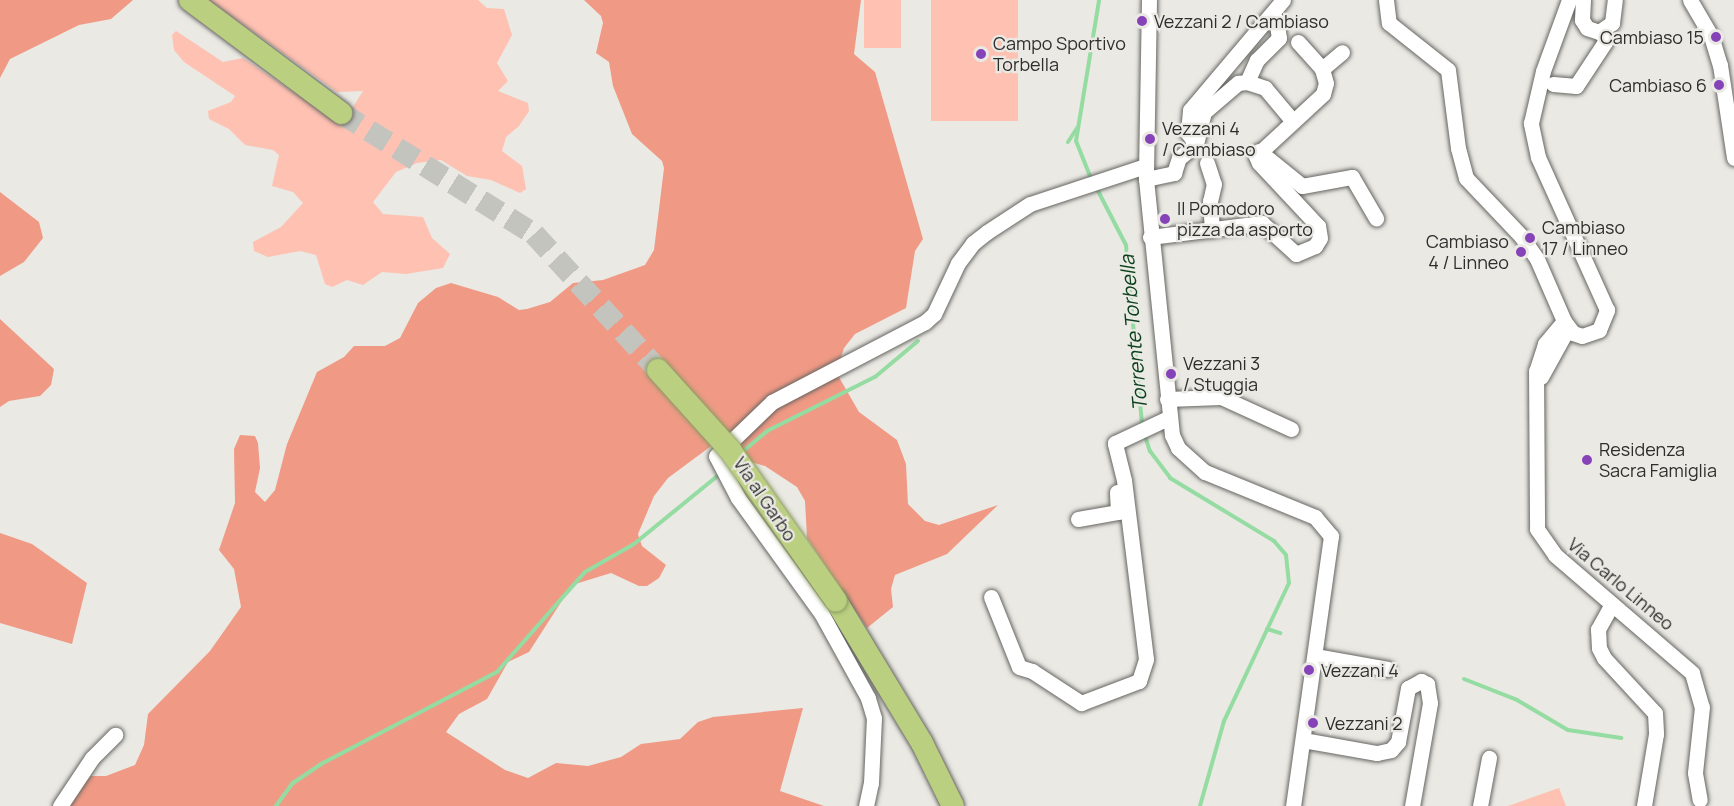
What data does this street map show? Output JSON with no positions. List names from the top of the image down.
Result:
{
  "streets": {
    "street": ["Via al Garbo", "Via Carlo Linneo"]
  },
  "water": ["Torrente Torbella"],
  "places": [
    "Vezzani 2 / Cambiaso",
    "Cambiaso 15",
    "Campo Sportivo Torbella",
    "Cambiaso 6",
    "Vezzani 4 / Cambiaso",
    "Il Pomodoro pizza da asporto",
    "Cambiaso 17 / Linneo",
    "Cambiaso 4 / Linneo",
    "Vezzani 3 / Stuggia",
    "Residenza Sacra Famiglia",
    "Vezzani 4",
    "Vezzani 2"
  ]
}
